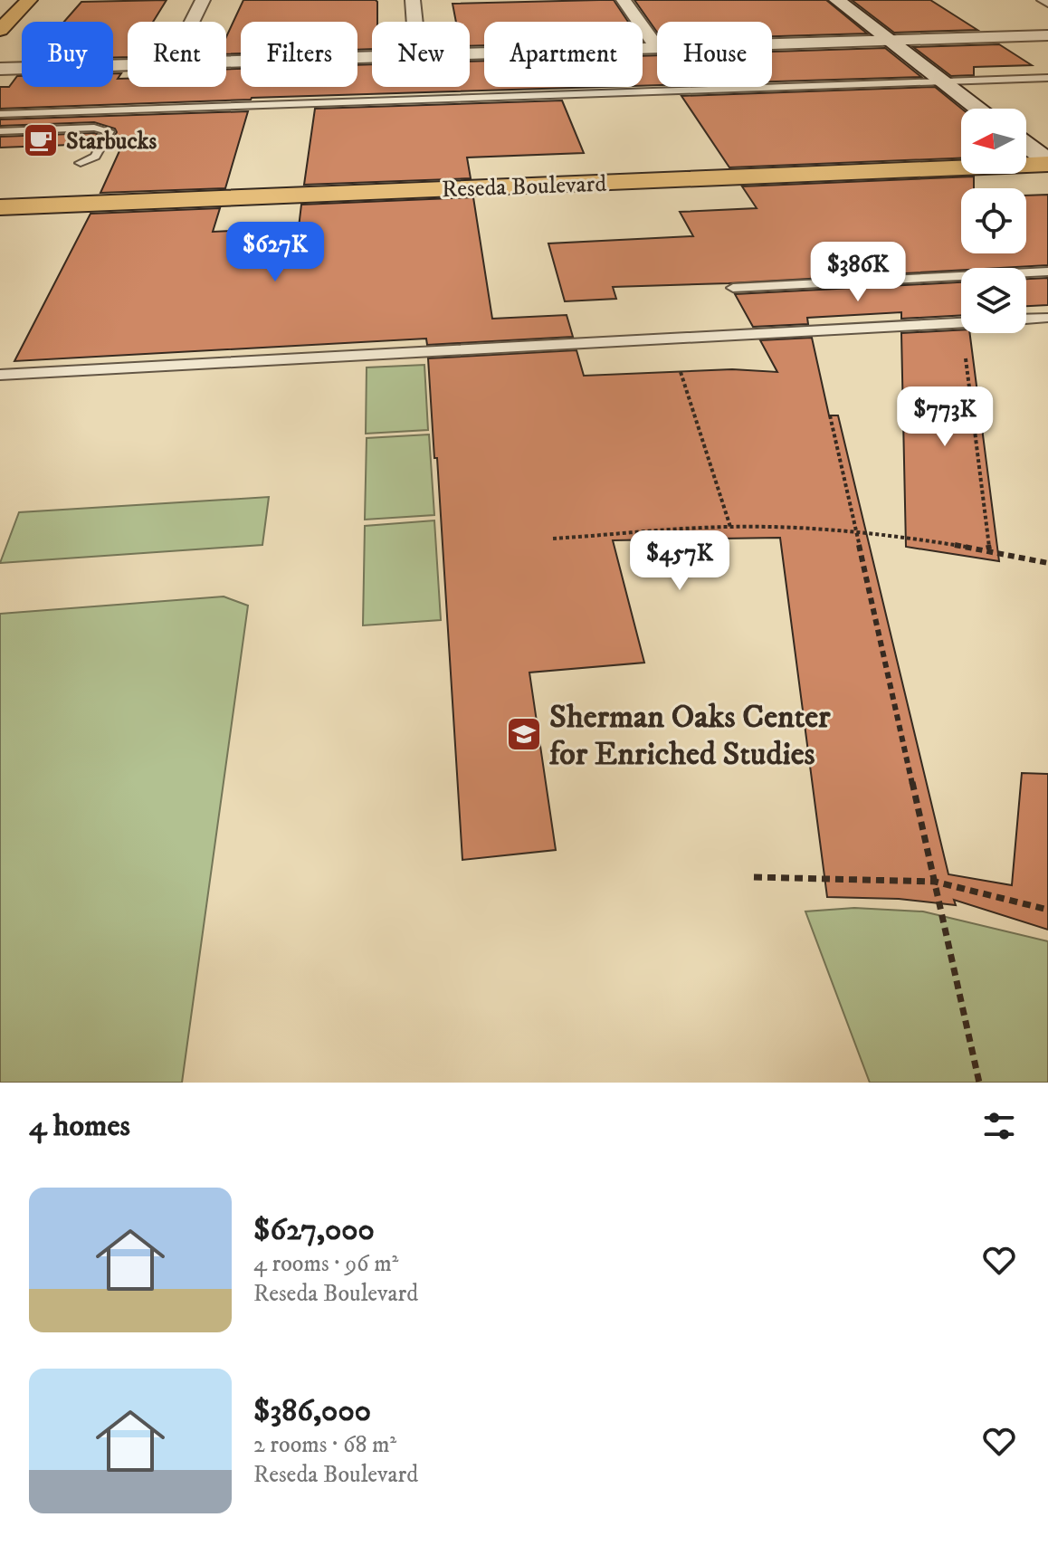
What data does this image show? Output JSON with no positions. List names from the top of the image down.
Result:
{
  "streets": {
    "main road": ["Reseda Boulevard"]
  },
  "places": {
    "cafe": ["Starbucks"],
    "school or university": ["Sherman Oaks Center for Enriched Studies"]
  },
  "north": "left",
  "page": {
    "chip": [
      "Buy",
      "Rent",
      "Filters",
      "New",
      "Apartment",
      "House"
    ],
    "price": [
      "$627K",
      "$386K",
      "$773K",
      "$457K"
    ],
    "heading": "4 homes",
    "list": [
      {
        "name": "$627,000",
        "note": "4 rooms · 96 m² · Reseda Boulevard"
      },
      {
        "name": "$386,000",
        "note": "2 rooms · 68 m² · Reseda Boulevard"
      }
    ]
  }
}
